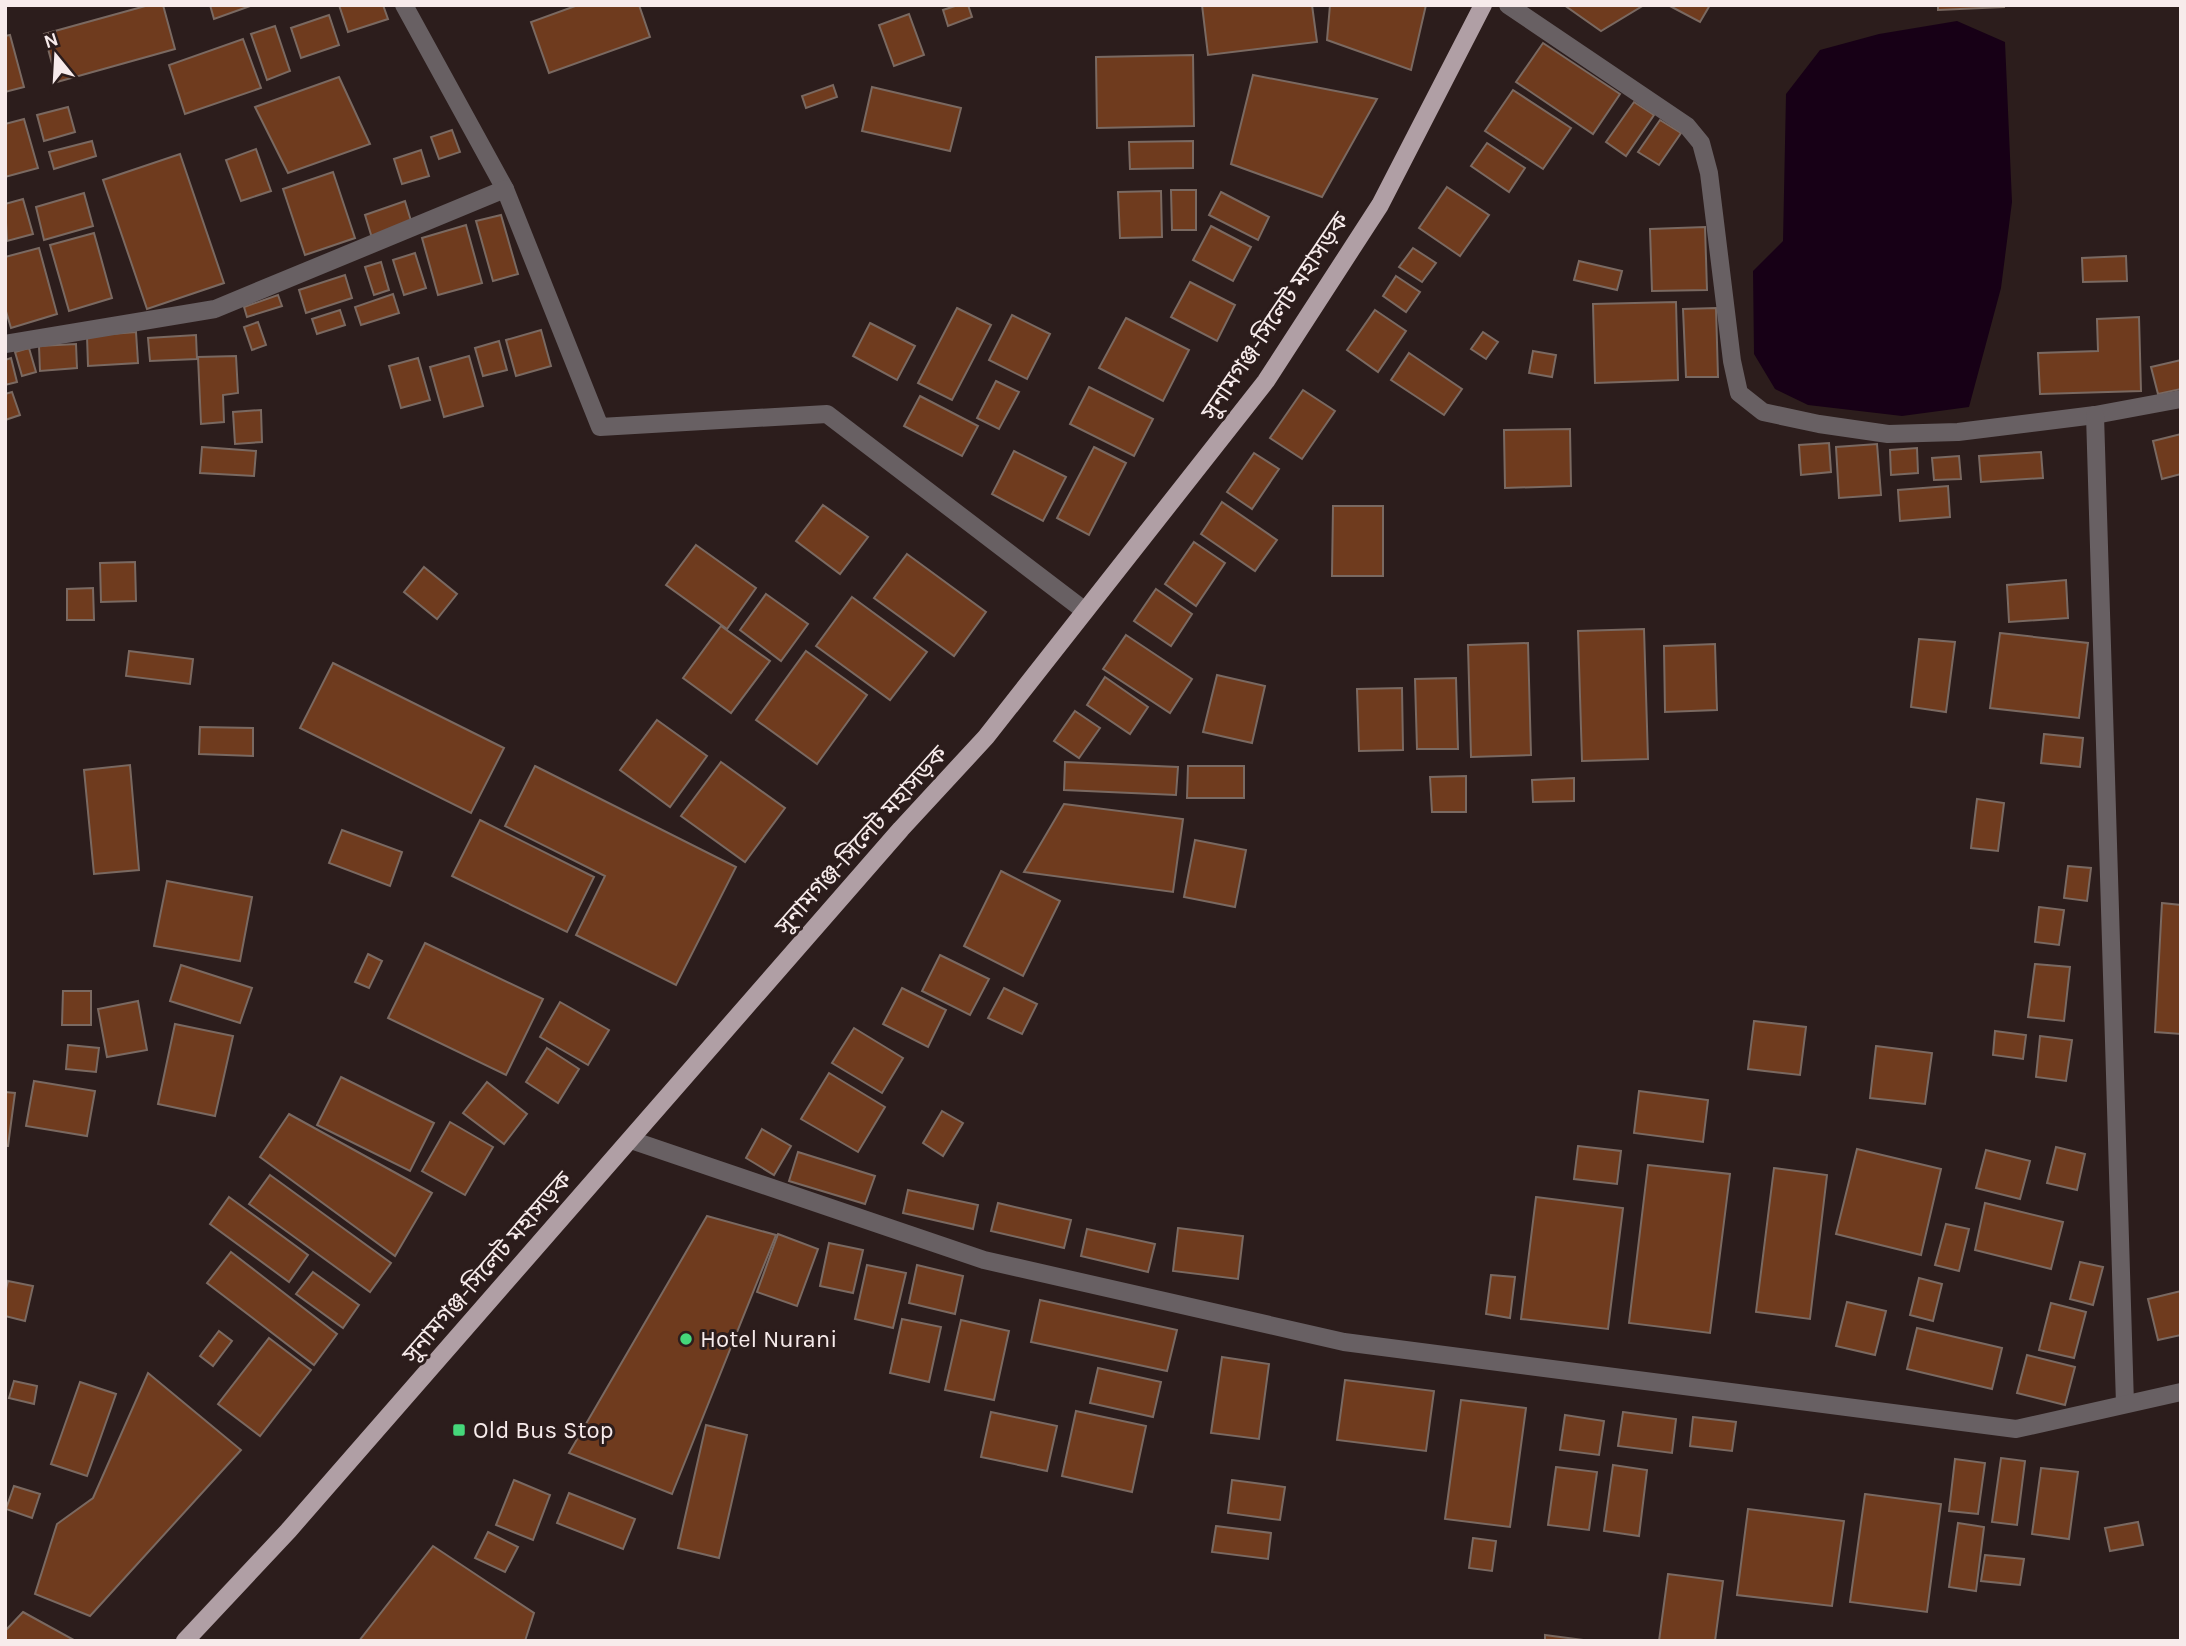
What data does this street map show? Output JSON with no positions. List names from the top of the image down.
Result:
{
  "streets": {
    "main road": ["সুনামগঞ্জ-সিলেট মহাসড়ক"]
  },
  "places": {
    "other": ["Hotel Nurani"],
    "transit": ["Old Bus Stop"]
  },
  "north": "top"
}
